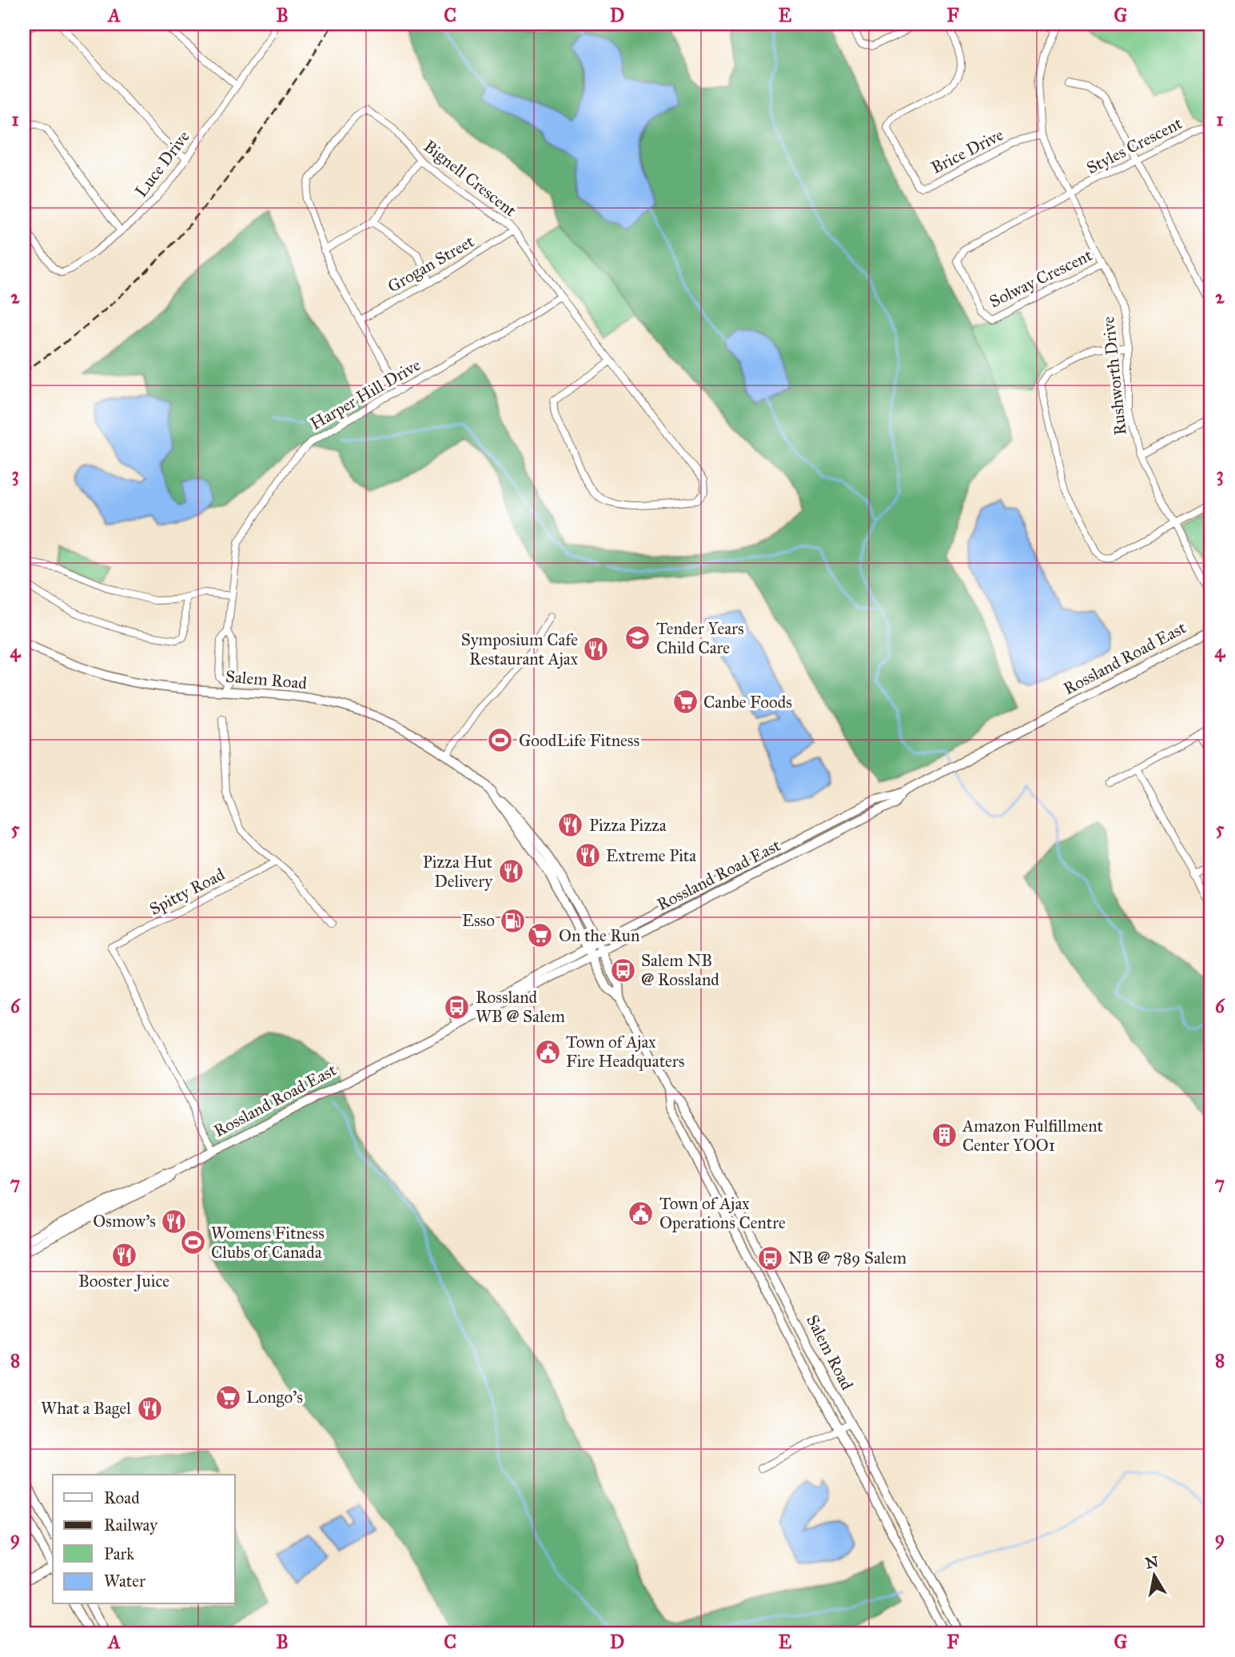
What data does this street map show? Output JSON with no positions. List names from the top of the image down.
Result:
{
  "streets": {
    "main road": ["Rossland Road East", "Salem Road"],
    "street": [
      "Styles Crescent",
      "Brice Drive",
      "Luce Drive",
      "Bignell Crescent",
      "Grogan Street",
      "Solway Crescent",
      "Rushworth Drive",
      "Harper Hill Drive",
      "Spitty Road"
    ]
  },
  "crossings": [
    ["Styles Crescent", "Solway Crescent"],
    ["Styles Crescent", "Rushworth Drive"],
    ["Brice Drive", "Rushworth Drive"],
    ["Bignell Crescent", "Grogan Street"],
    ["Bignell Crescent", "Harper Hill Drive"],
    ["Solway Crescent", "Rushworth Drive"],
    ["Harper Hill Drive", "Salem Road"],
    ["Rossland Road East", "Salem Road"],
    ["Rossland Road East", "Spitty Road"]
  ],
  "places": {
    "school or university": ["Tender Years Child Care"],
    "restaurant": [
      "Symposium Cafe Restaurant Ajax",
      "Pizza Pizza",
      "Extreme Pita",
      "Pizza Hut Delivery",
      "Osmow's",
      "Booster Juice",
      "What a Bagel"
    ],
    "supermarket": ["Canbe Foods", "On the Run", "Longo's"],
    "sports": ["GoodLife Fitness", "Womens Fitness Clubs of Canada"],
    "fuel station": ["Esso"],
    "bus stop": ["Salem NB @ Rossland", "Rossland WB @ Salem", "NB @ 789 Salem"],
    "public building": ["Town of Ajax Fire Headquaters", "Town of Ajax Operations Centre"],
    "building": ["Amazon Fulfillment Center YOO1"]
  },
  "legend": [
    "Road",
    "Railway",
    "Park",
    "Water"
  ],
  "north": "top",
  "grid": {
    "columns": [
      "A",
      "B",
      "C",
      "D",
      "E",
      "F",
      "G"
    ],
    "rows": [
      "1",
      "2",
      "3",
      "4",
      "5",
      "6",
      "7",
      "8",
      "9"
    ]
  }
}
